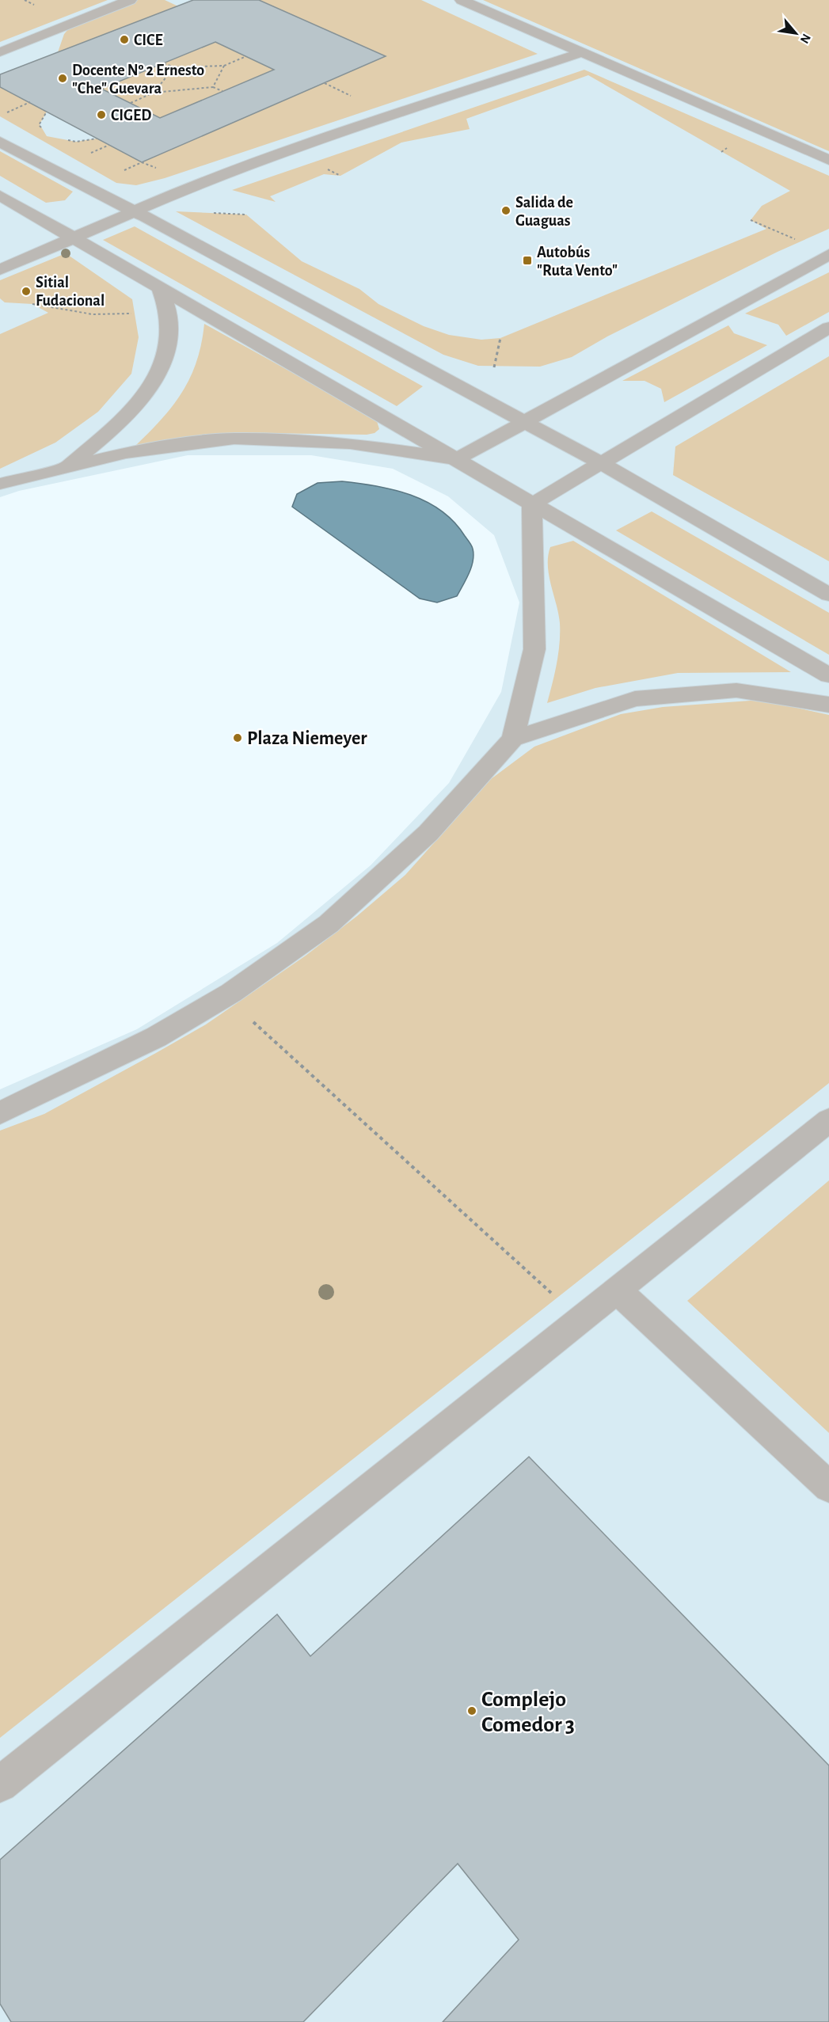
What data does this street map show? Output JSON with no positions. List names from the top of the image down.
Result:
{
  "places": {
    "other": [
      "CICE",
      "Docente Nº 2 Ernesto \"Che\" Guevara",
      "CIGED",
      "Salida de Guaguas",
      "Sitial Fudacional",
      "Plaza Niemeyer",
      "Complejo Comedor 3"
    ],
    "transit": ["Autobús \"Ruta Vento\""]
  },
  "north": "bottom right"
}
